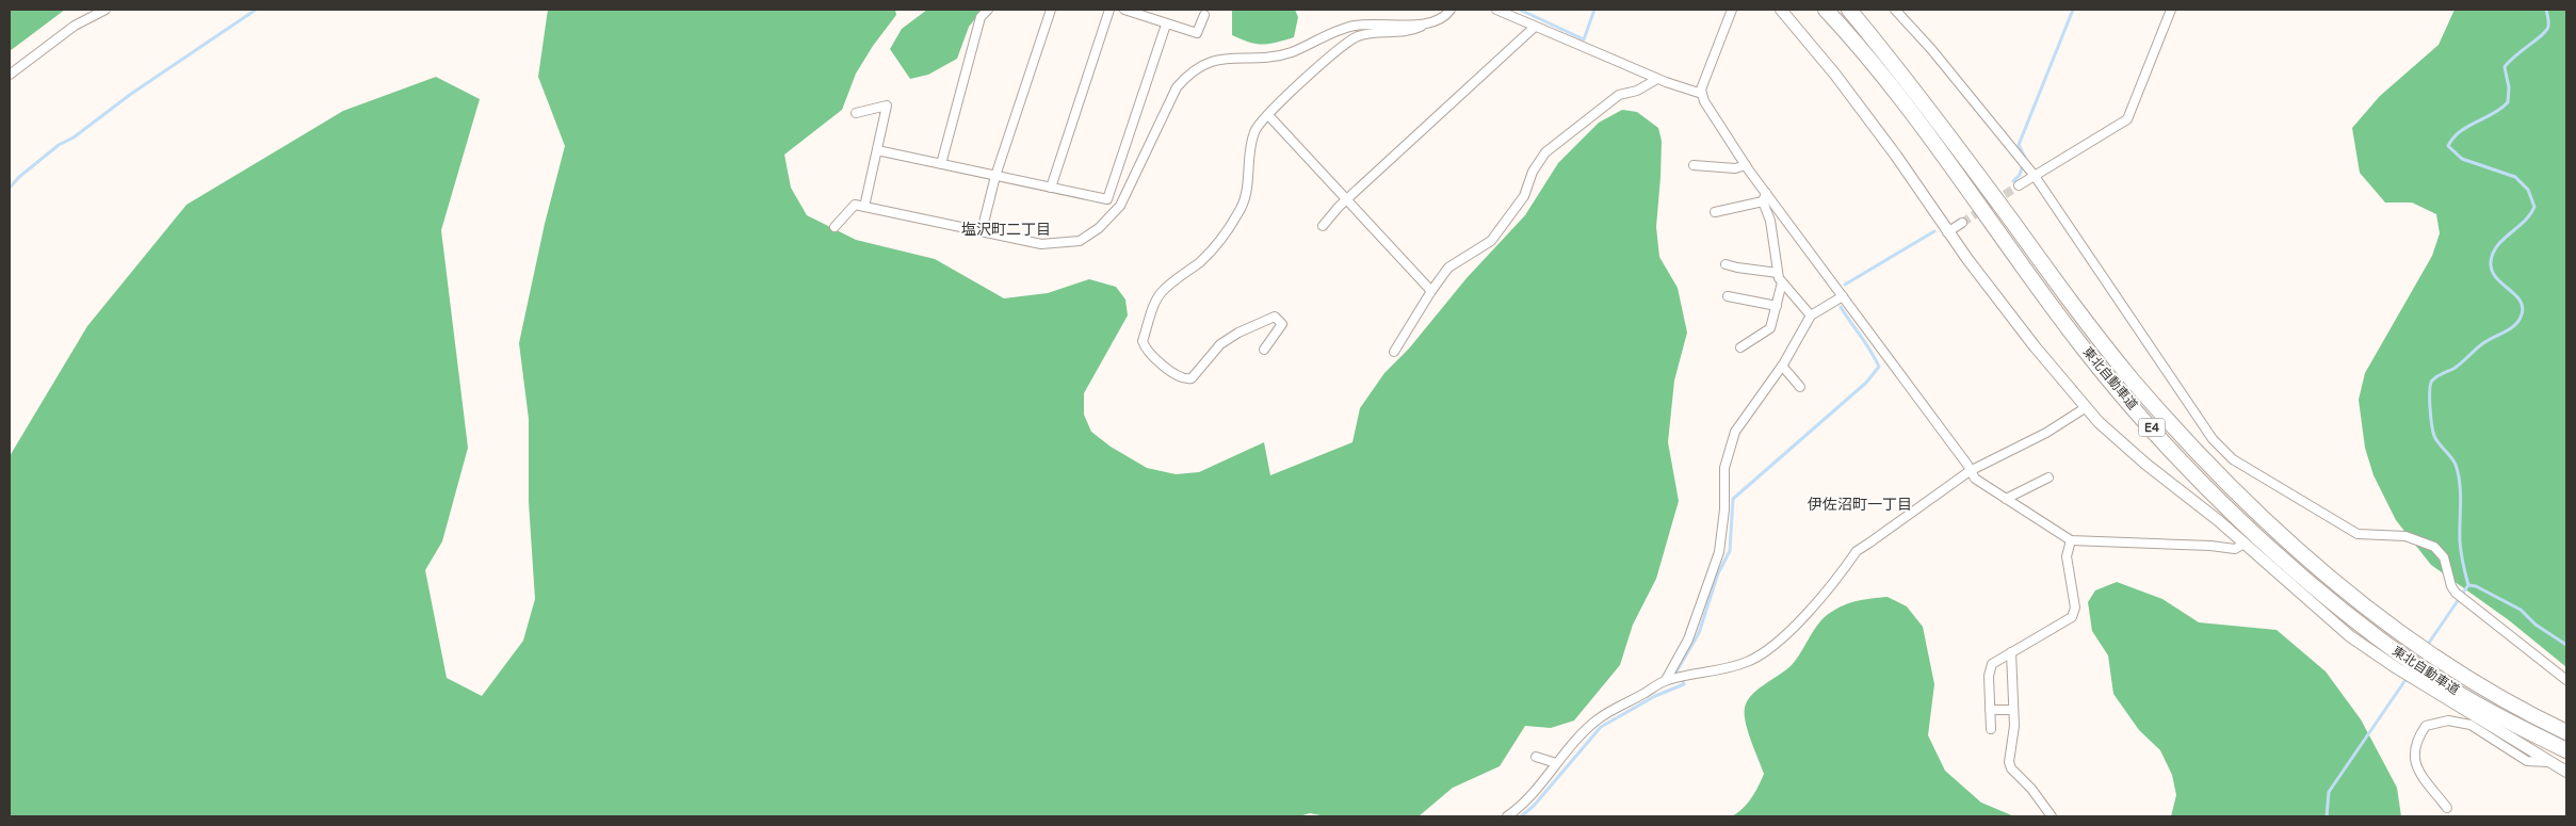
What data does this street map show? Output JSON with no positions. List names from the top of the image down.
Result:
{
  "streets": {
    "highway": ["東北自動車道", "E4"]
  },
  "districts": ["塩沢町二丁目", "伊佐沼町一丁目"]
}
